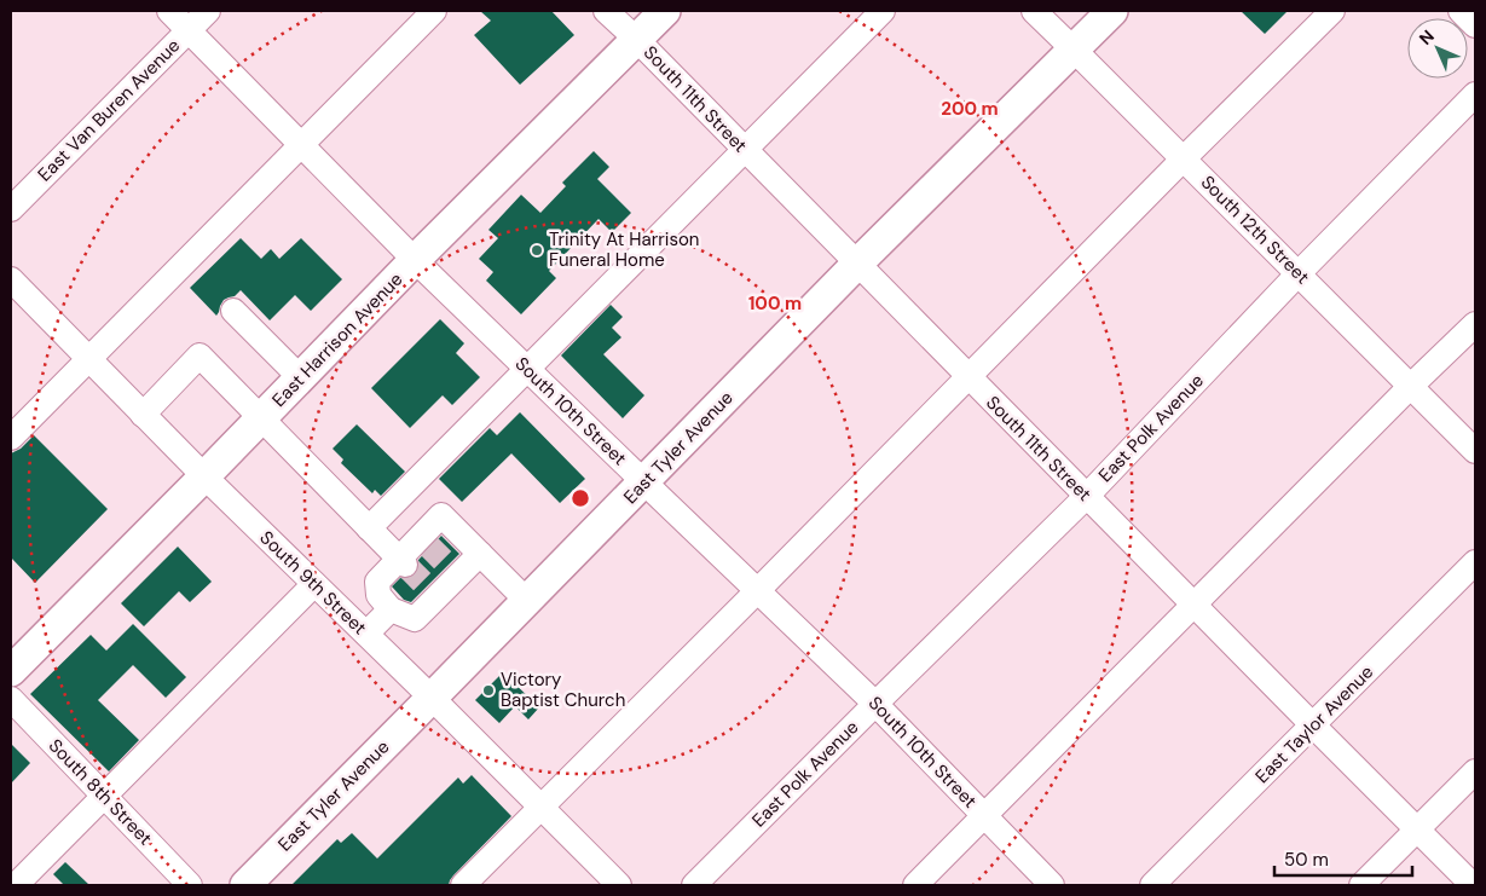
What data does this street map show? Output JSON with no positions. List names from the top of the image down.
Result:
{
  "streets": {
    "main road": ["East Harrison Avenue", "East Tyler Avenue"],
    "street": [
      "South 11th Street",
      "East Van Buren Avenue",
      "South 12th Street",
      "South 10th Street",
      "East Polk Avenue",
      "South 9th Street",
      "East Taylor Avenue",
      "South 8th Street"
    ]
  },
  "crossings": [
    ["South 11th Street", "East Harrison Avenue"],
    ["South 11th Street", "East Polk Avenue"],
    ["South 11th Street", "East Tyler Avenue"],
    ["South 11th Street", "East Taylor Avenue"],
    ["East Van Buren Avenue", "South 10th Street"],
    ["South 12th Street", "East Polk Avenue"],
    ["South 12th Street", "East Tyler Avenue"],
    ["East Harrison Avenue", "South 10th Street"],
    ["East Harrison Avenue", "South 9th Street"],
    ["South 10th Street", "East Polk Avenue"],
    ["South 10th Street", "East Tyler Avenue"],
    ["East Tyler Avenue", "South 9th Street"]
  ],
  "places": ["Trinity At Harrison Funeral Home", "Victory Baptist Church"],
  "scale_bar": "50 m",
  "north": "top left",
  "rings": ["200 m", "100 m"]
}
